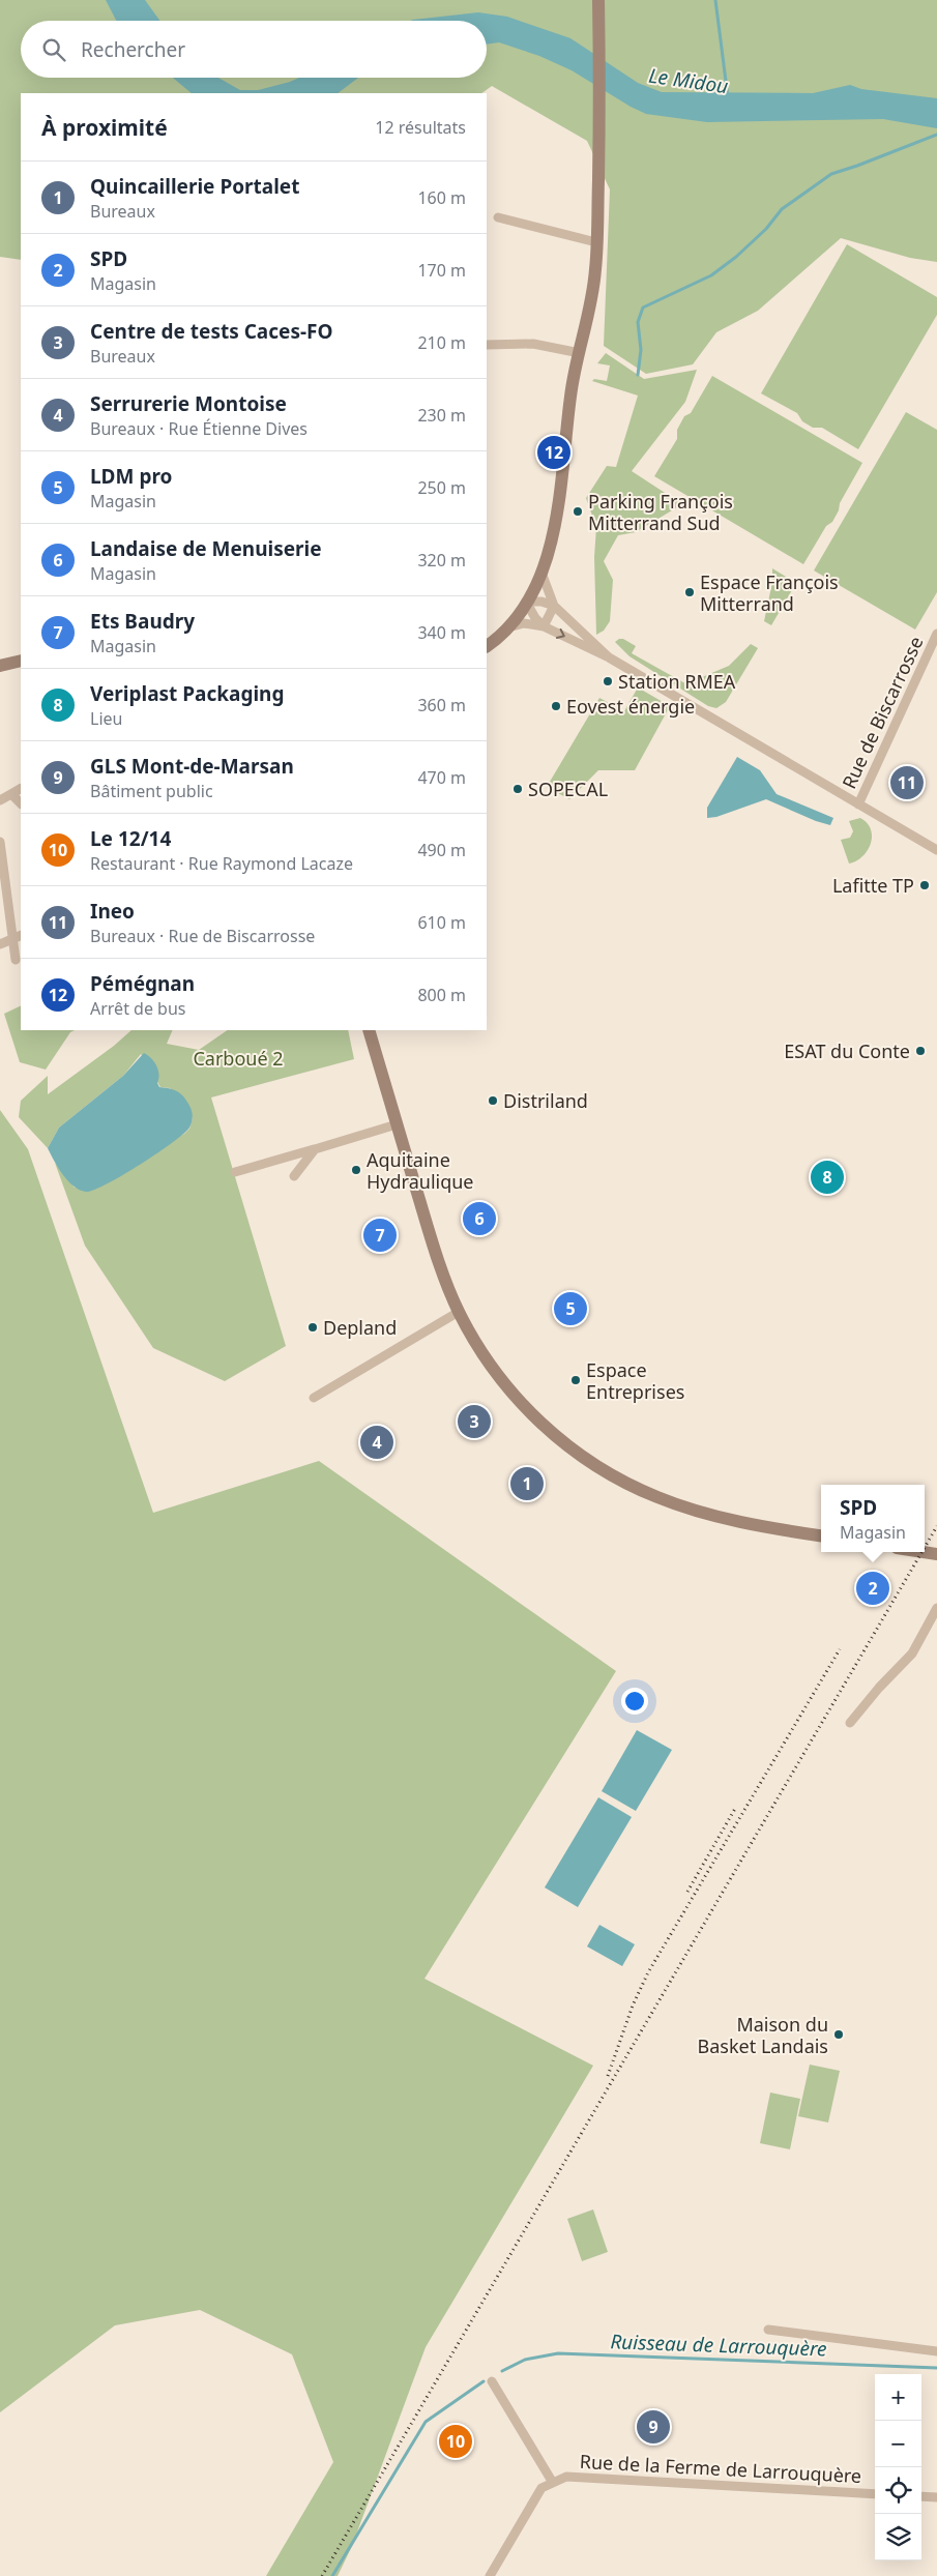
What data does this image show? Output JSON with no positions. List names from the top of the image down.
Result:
{
  "streets": {
    "street": ["Rue de Biscarrosse", "Rue de la Ferme de Larrouquère"]
  },
  "water": ["Le Midou", "Ruisseau de Larrouquère"],
  "parks": ["Carboué 2"],
  "places": [
    "Parking François Mitterrand Sud",
    "Espace François Mitterrand",
    "Station RMEA",
    "Eovest énergie",
    "SOPECAL",
    "Lafitte TP",
    "ESAT du Conte",
    "Distriland",
    "Aquitaine Hydraulique",
    "Depland",
    "Espace Entreprises",
    "Maison du Basket Landais"
  ],
  "page": {
    "search": "Rechercher",
    "heading": ["À proximité", "12 résultats"],
    "list": [
      {
        "mark": "1",
        "name": "Quincaillerie Portalet",
        "note": "Bureaux",
        "value": "160 m"
      },
      {
        "mark": "2",
        "name": "SPD",
        "note": "Magasin",
        "value": "170 m"
      },
      {
        "mark": "3",
        "name": "Centre de tests Caces-FO",
        "note": "Bureaux",
        "value": "210 m"
      },
      {
        "mark": "4",
        "name": "Serrurerie Montoise",
        "note": "Bureaux · Rue Étienne Dives",
        "value": "230 m"
      },
      {
        "mark": "5",
        "name": "LDM pro",
        "note": "Magasin",
        "value": "250 m"
      },
      {
        "mark": "6",
        "name": "Landaise de Menuiserie",
        "note": "Magasin",
        "value": "320 m"
      },
      {
        "mark": "7",
        "name": "Ets Baudry",
        "note": "Magasin",
        "value": "340 m"
      },
      {
        "mark": "8",
        "name": "Veriplast Packaging",
        "note": "Lieu",
        "value": "360 m"
      },
      {
        "mark": "9",
        "name": "GLS Mont-de-Marsan",
        "note": "Bâtiment public",
        "value": "470 m"
      },
      {
        "mark": "10",
        "name": "Le 12/14",
        "note": "Restaurant · Rue Raymond Lacaze",
        "value": "490 m"
      },
      {
        "mark": "11",
        "name": "Ineo",
        "note": "Bureaux · Rue de Biscarrosse",
        "value": "610 m"
      },
      {
        "mark": "12",
        "name": "Pémégnan",
        "note": "Arrêt de bus",
        "value": "800 m"
      }
    ],
    "pins": [
      "12",
      "11",
      "8",
      "6",
      "7",
      "5",
      "3",
      "4",
      "1",
      "2",
      "9",
      "10"
    ],
    "popup": ["SPD", "Magasin"],
    "map_buttons": ["+", "−"]
  }
}
